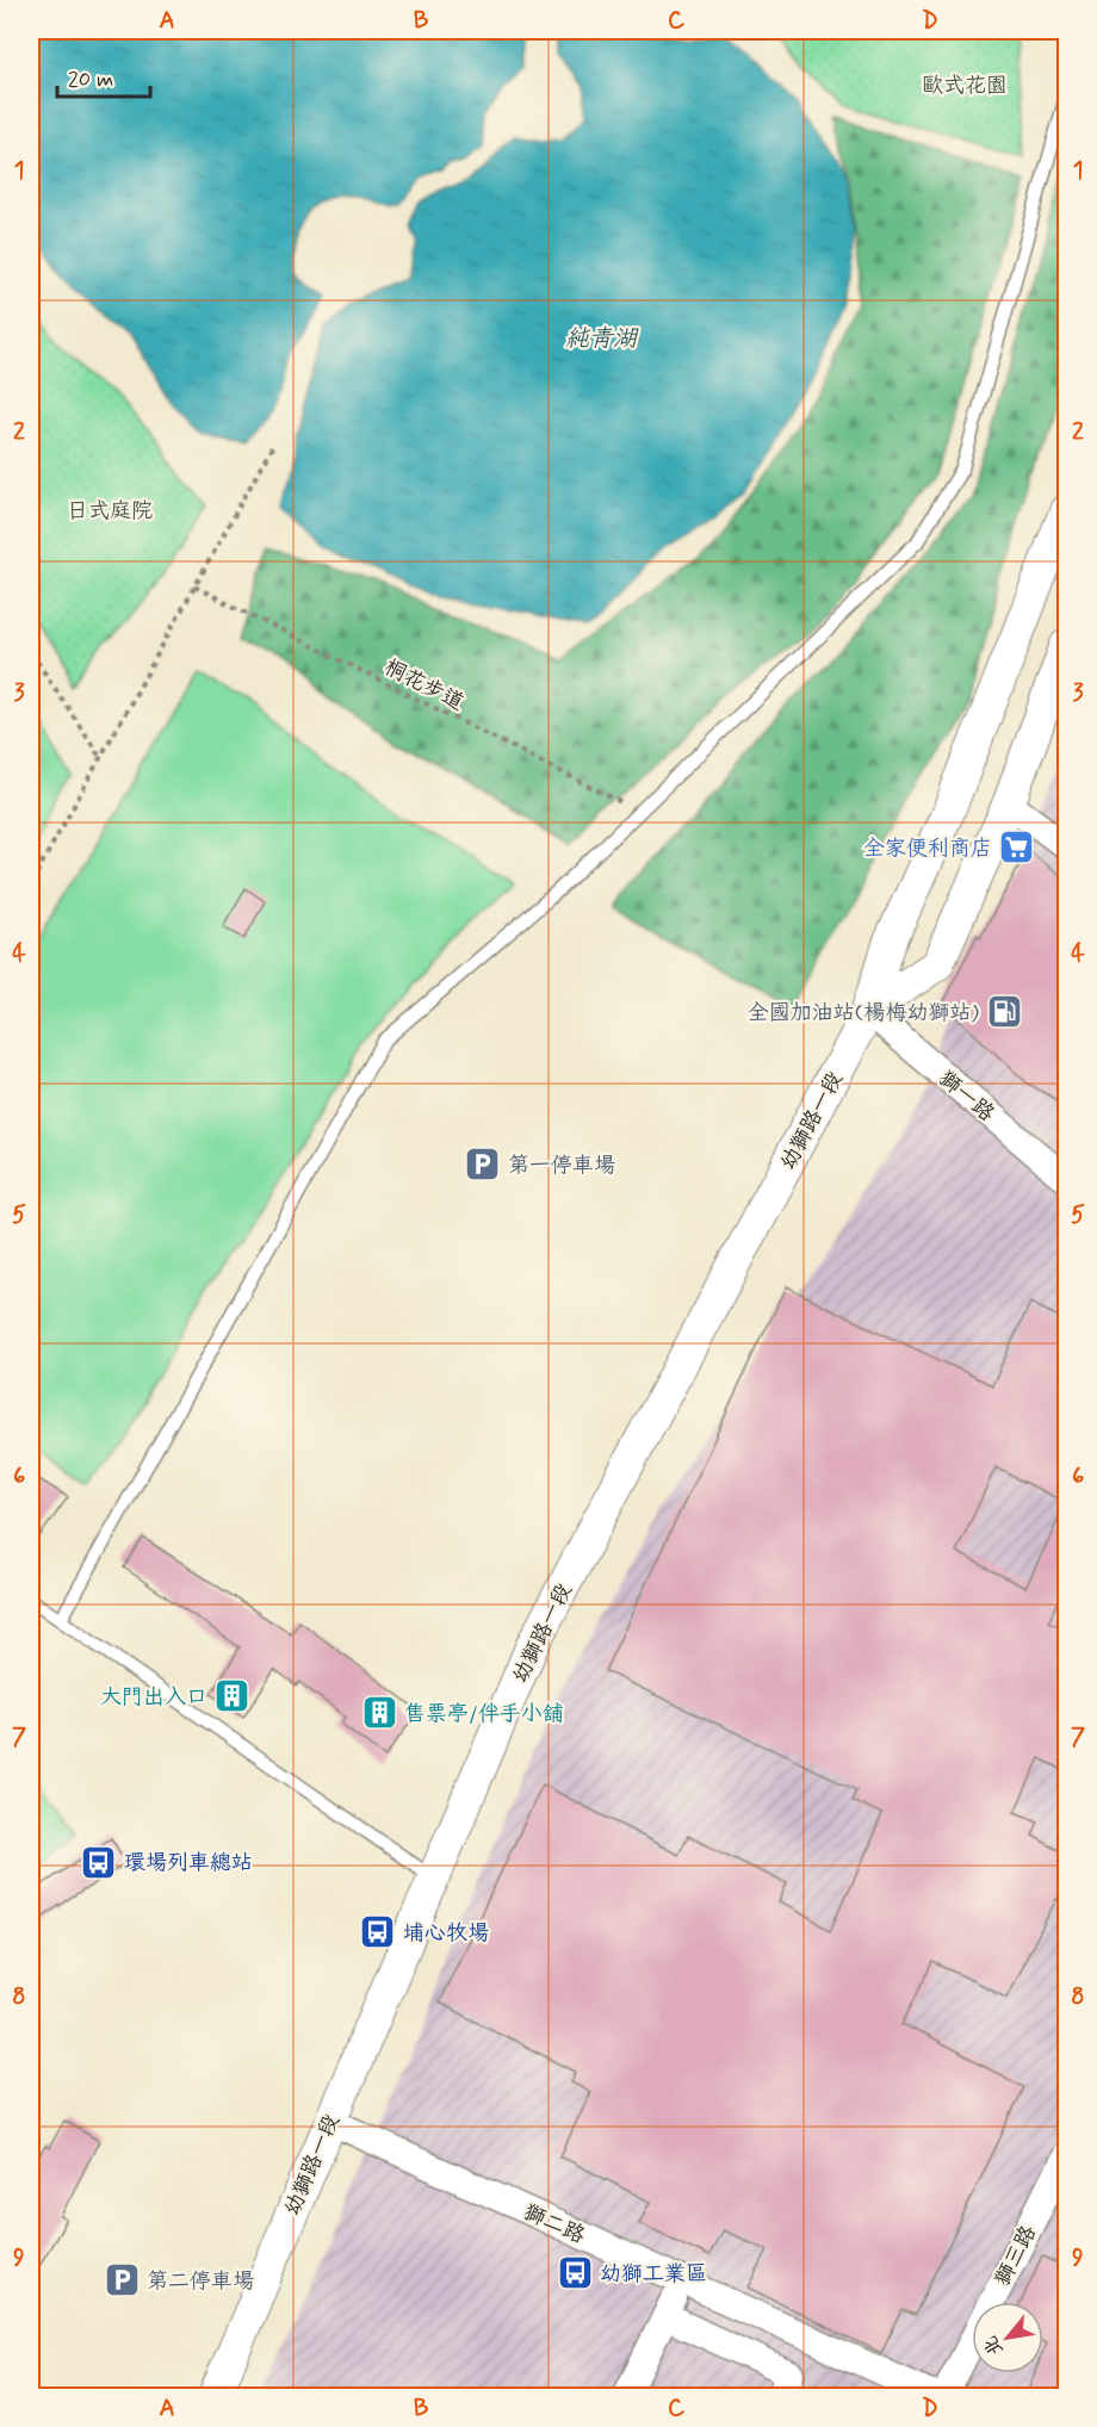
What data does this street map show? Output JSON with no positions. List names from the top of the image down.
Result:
{
  "streets": {
    "street": [
      "獅一路",
      "幼獅路一段",
      "獅二路",
      "獅三路"
    ],
    "path": ["桐花步道"]
  },
  "crossings": [
    ["獅一路", "幼獅路一段"],
    ["幼獅路一段", "獅二路"]
  ],
  "water": ["純青湖"],
  "parks": ["歐式花園", "日式庭院"],
  "places": {
    "supermarket": ["全家便利商店"],
    "fuel station": ["全國加油站(楊梅幼獅站)"],
    "parking": ["第一停車場", "第二停車場"],
    "building": ["大門出入口", "售票亭/伴手小舖"],
    "bus stop": ["環場列車總站", "埔心牧場", "幼獅工業區"]
  },
  "scale_bar": "20 m",
  "north": "bottom left",
  "grid": {
    "columns": [
      "A",
      "B",
      "C",
      "D"
    ],
    "rows": [
      "1",
      "2",
      "3",
      "4",
      "5",
      "6",
      "7",
      "8",
      "9"
    ]
  }
}
